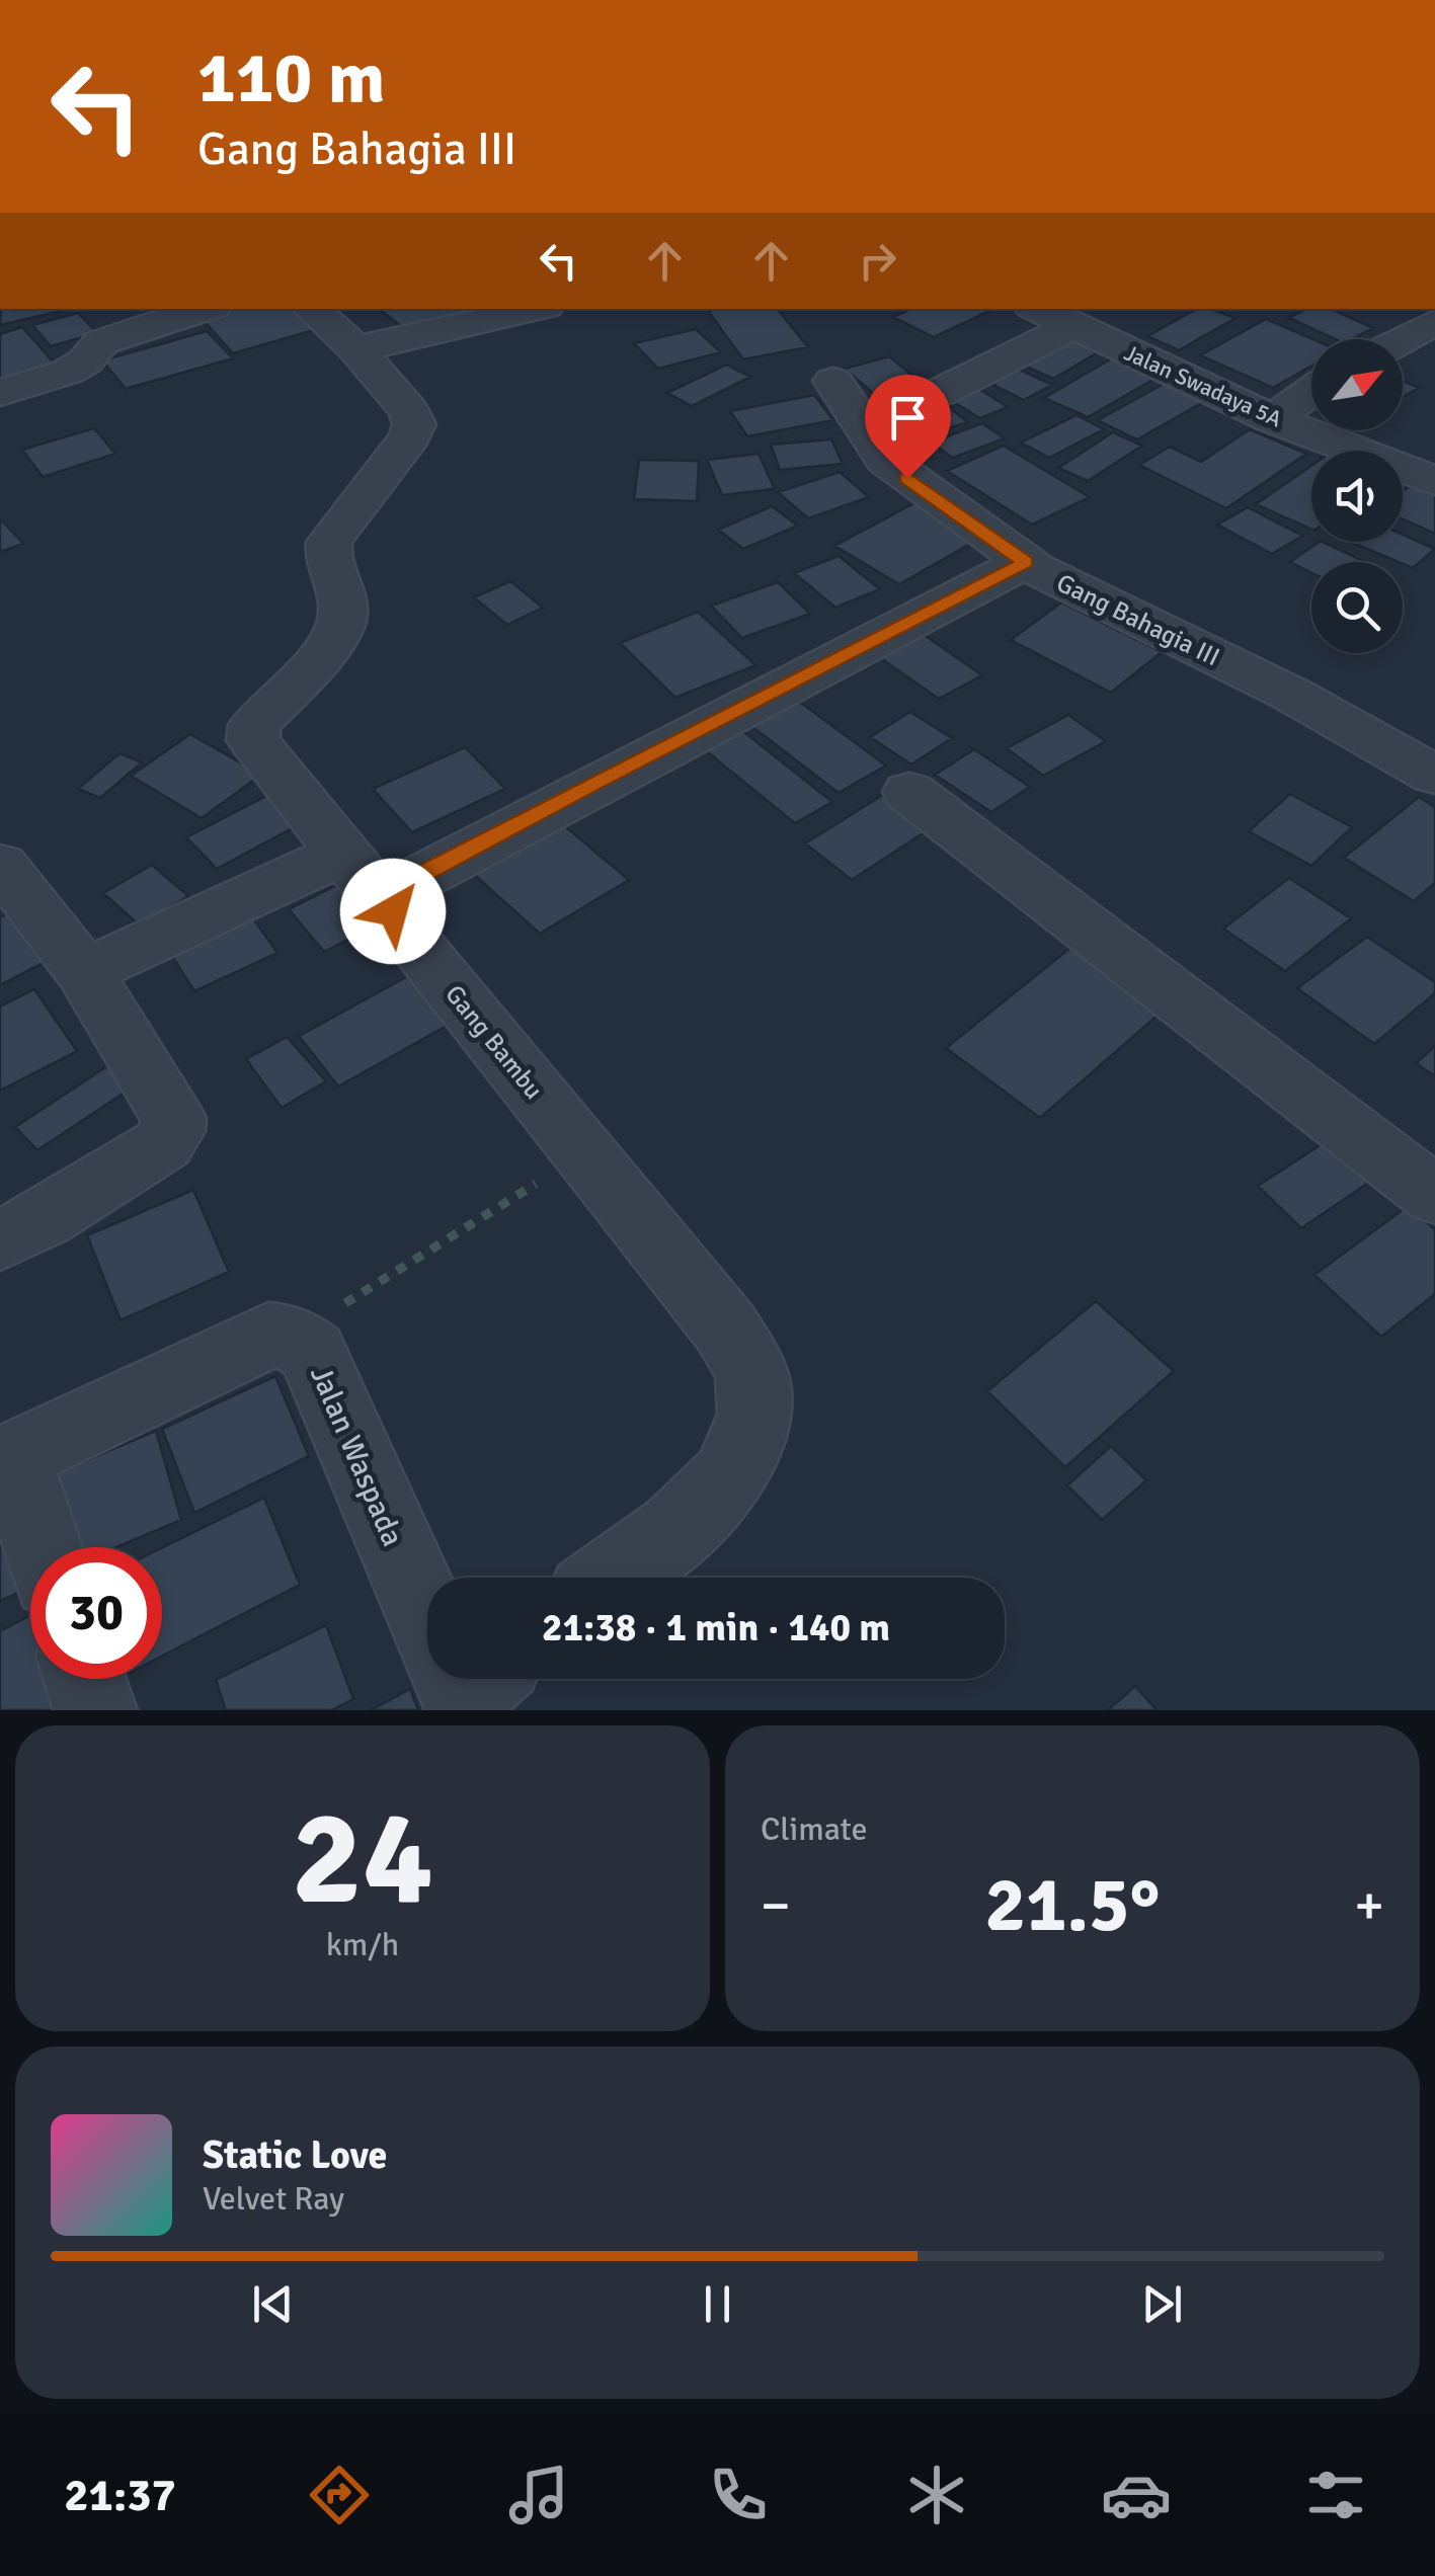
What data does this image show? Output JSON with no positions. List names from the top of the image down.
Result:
{
  "streets": {
    "street": [
      "Jalan Swadaya 5A",
      "Gang Bahagia III",
      "Gang Bambu",
      "Jalan Waspada"
    ]
  },
  "north": "top right",
  "page": {
    "turn": ["110 m", "Gang Bahagia III"],
    "limit": "30",
    "trip": "21:38 · 1 min · 140 m",
    "tile": [
      ["24", "km/h"],
      "Climate"
    ],
    "heat": ["−", "21.5°", "+"],
    "song": ["Static Love", "Velvet Ray"],
    "tabs": "21:37"
  }
}
